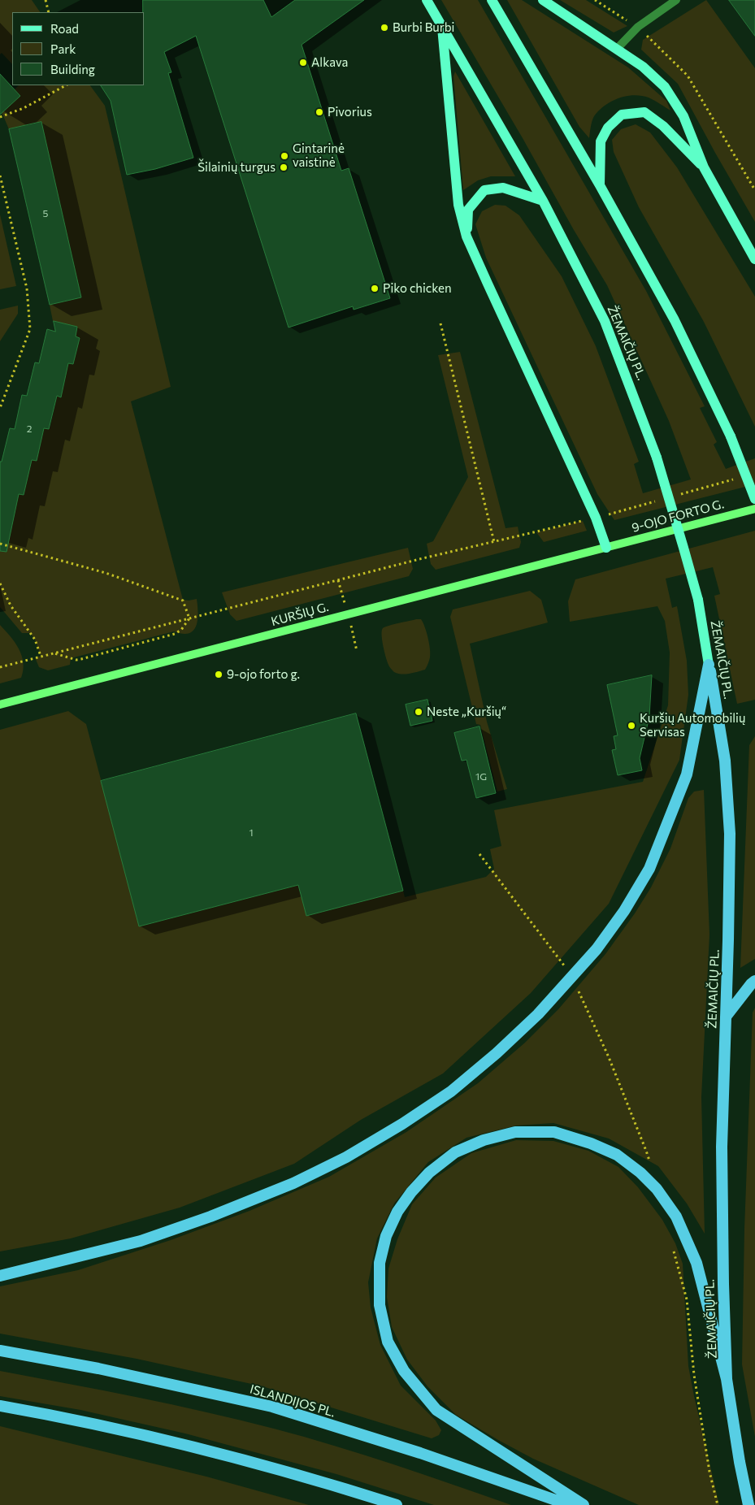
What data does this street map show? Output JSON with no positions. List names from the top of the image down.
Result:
{
  "streets": {
    "highway": ["ŽEMAIČIŲ PL.", "ISLANDIJOS PL."],
    "main road": ["9-OJO FORTO G.", "KURŠIŲ G."]
  },
  "crossings": [
    ["9-OJO FORTO G.", "KURŠIŲ G."]
  ],
  "places": [
    "Burbi Burbi",
    "Alkava",
    "Pivorius",
    "Gintarinė vaistinė",
    "Šilainių turgus",
    "Piko chicken",
    "9-ojo forto g.",
    "Neste „Kuršių“",
    "Kuršių Automobilių Servisas"
  ],
  "house_numbers": [
    "5",
    "2",
    "1G",
    "1"
  ],
  "legend": ["Road", "Park", "Building"]
}
